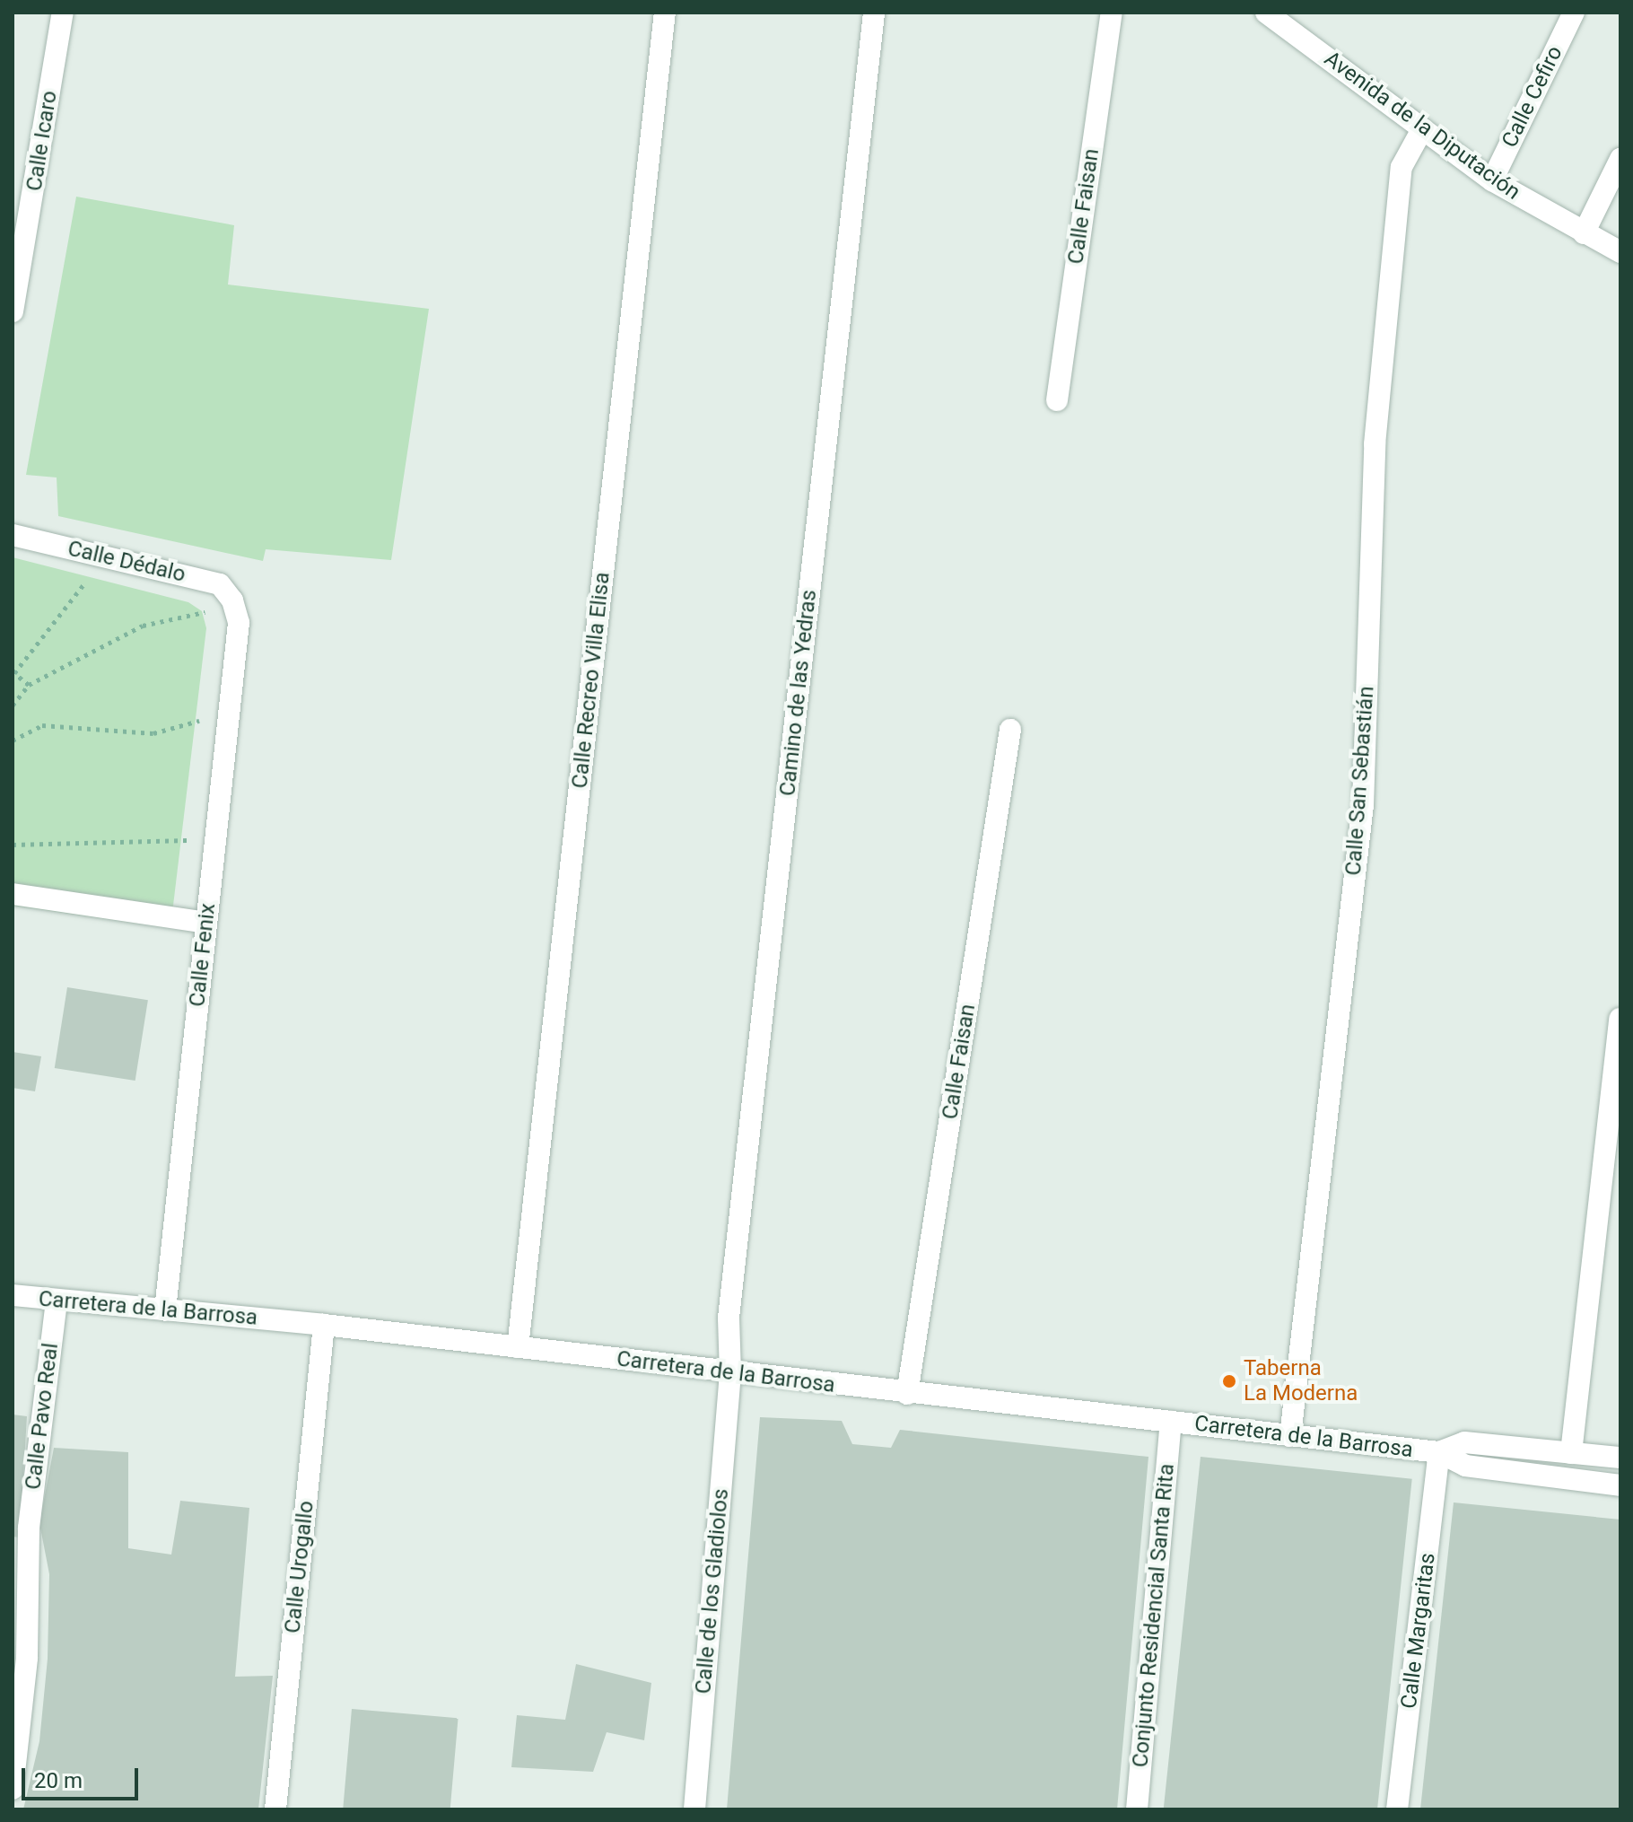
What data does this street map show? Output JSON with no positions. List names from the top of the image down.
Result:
{
  "streets": {
    "street": [
      "Calle Cefiro",
      "Avenida de la Diputación",
      "Calle Icaro",
      "Calle Faisan",
      "Calle Dédalo",
      "Calle Recreo Villa Elisa",
      "Camino de las Yedras",
      "Calle San Sebastián",
      "Calle Fenix",
      "Carretera de la Barrosa",
      "Calle Pavo Real",
      "Calle Urogallo",
      "Calle de los Gladiolos",
      "Conjunto Residencial Santa Rita",
      "Calle Margaritas"
    ]
  },
  "crossings": [
    ["Calle Cefiro", "Avenida de la Diputación"],
    ["Avenida de la Diputación", "Calle San Sebastián"],
    ["Calle Faisan", "Carretera de la Barrosa"],
    ["Calle Dédalo", "Calle Fenix"],
    ["Calle Recreo Villa Elisa", "Carretera de la Barrosa"],
    ["Camino de las Yedras", "Carretera de la Barrosa"],
    ["Camino de las Yedras", "Calle de los Gladiolos"],
    ["Calle San Sebastián", "Carretera de la Barrosa"],
    ["Calle Fenix", "Carretera de la Barrosa"],
    ["Carretera de la Barrosa", "Calle Pavo Real"],
    ["Carretera de la Barrosa", "Calle Urogallo"],
    ["Carretera de la Barrosa", "Calle de los Gladiolos"],
    ["Carretera de la Barrosa", "Conjunto Residencial Santa Rita"],
    ["Carretera de la Barrosa", "Calle Margaritas"]
  ],
  "places": ["Taberna La Moderna"],
  "scale_bar": "20 m"
}
